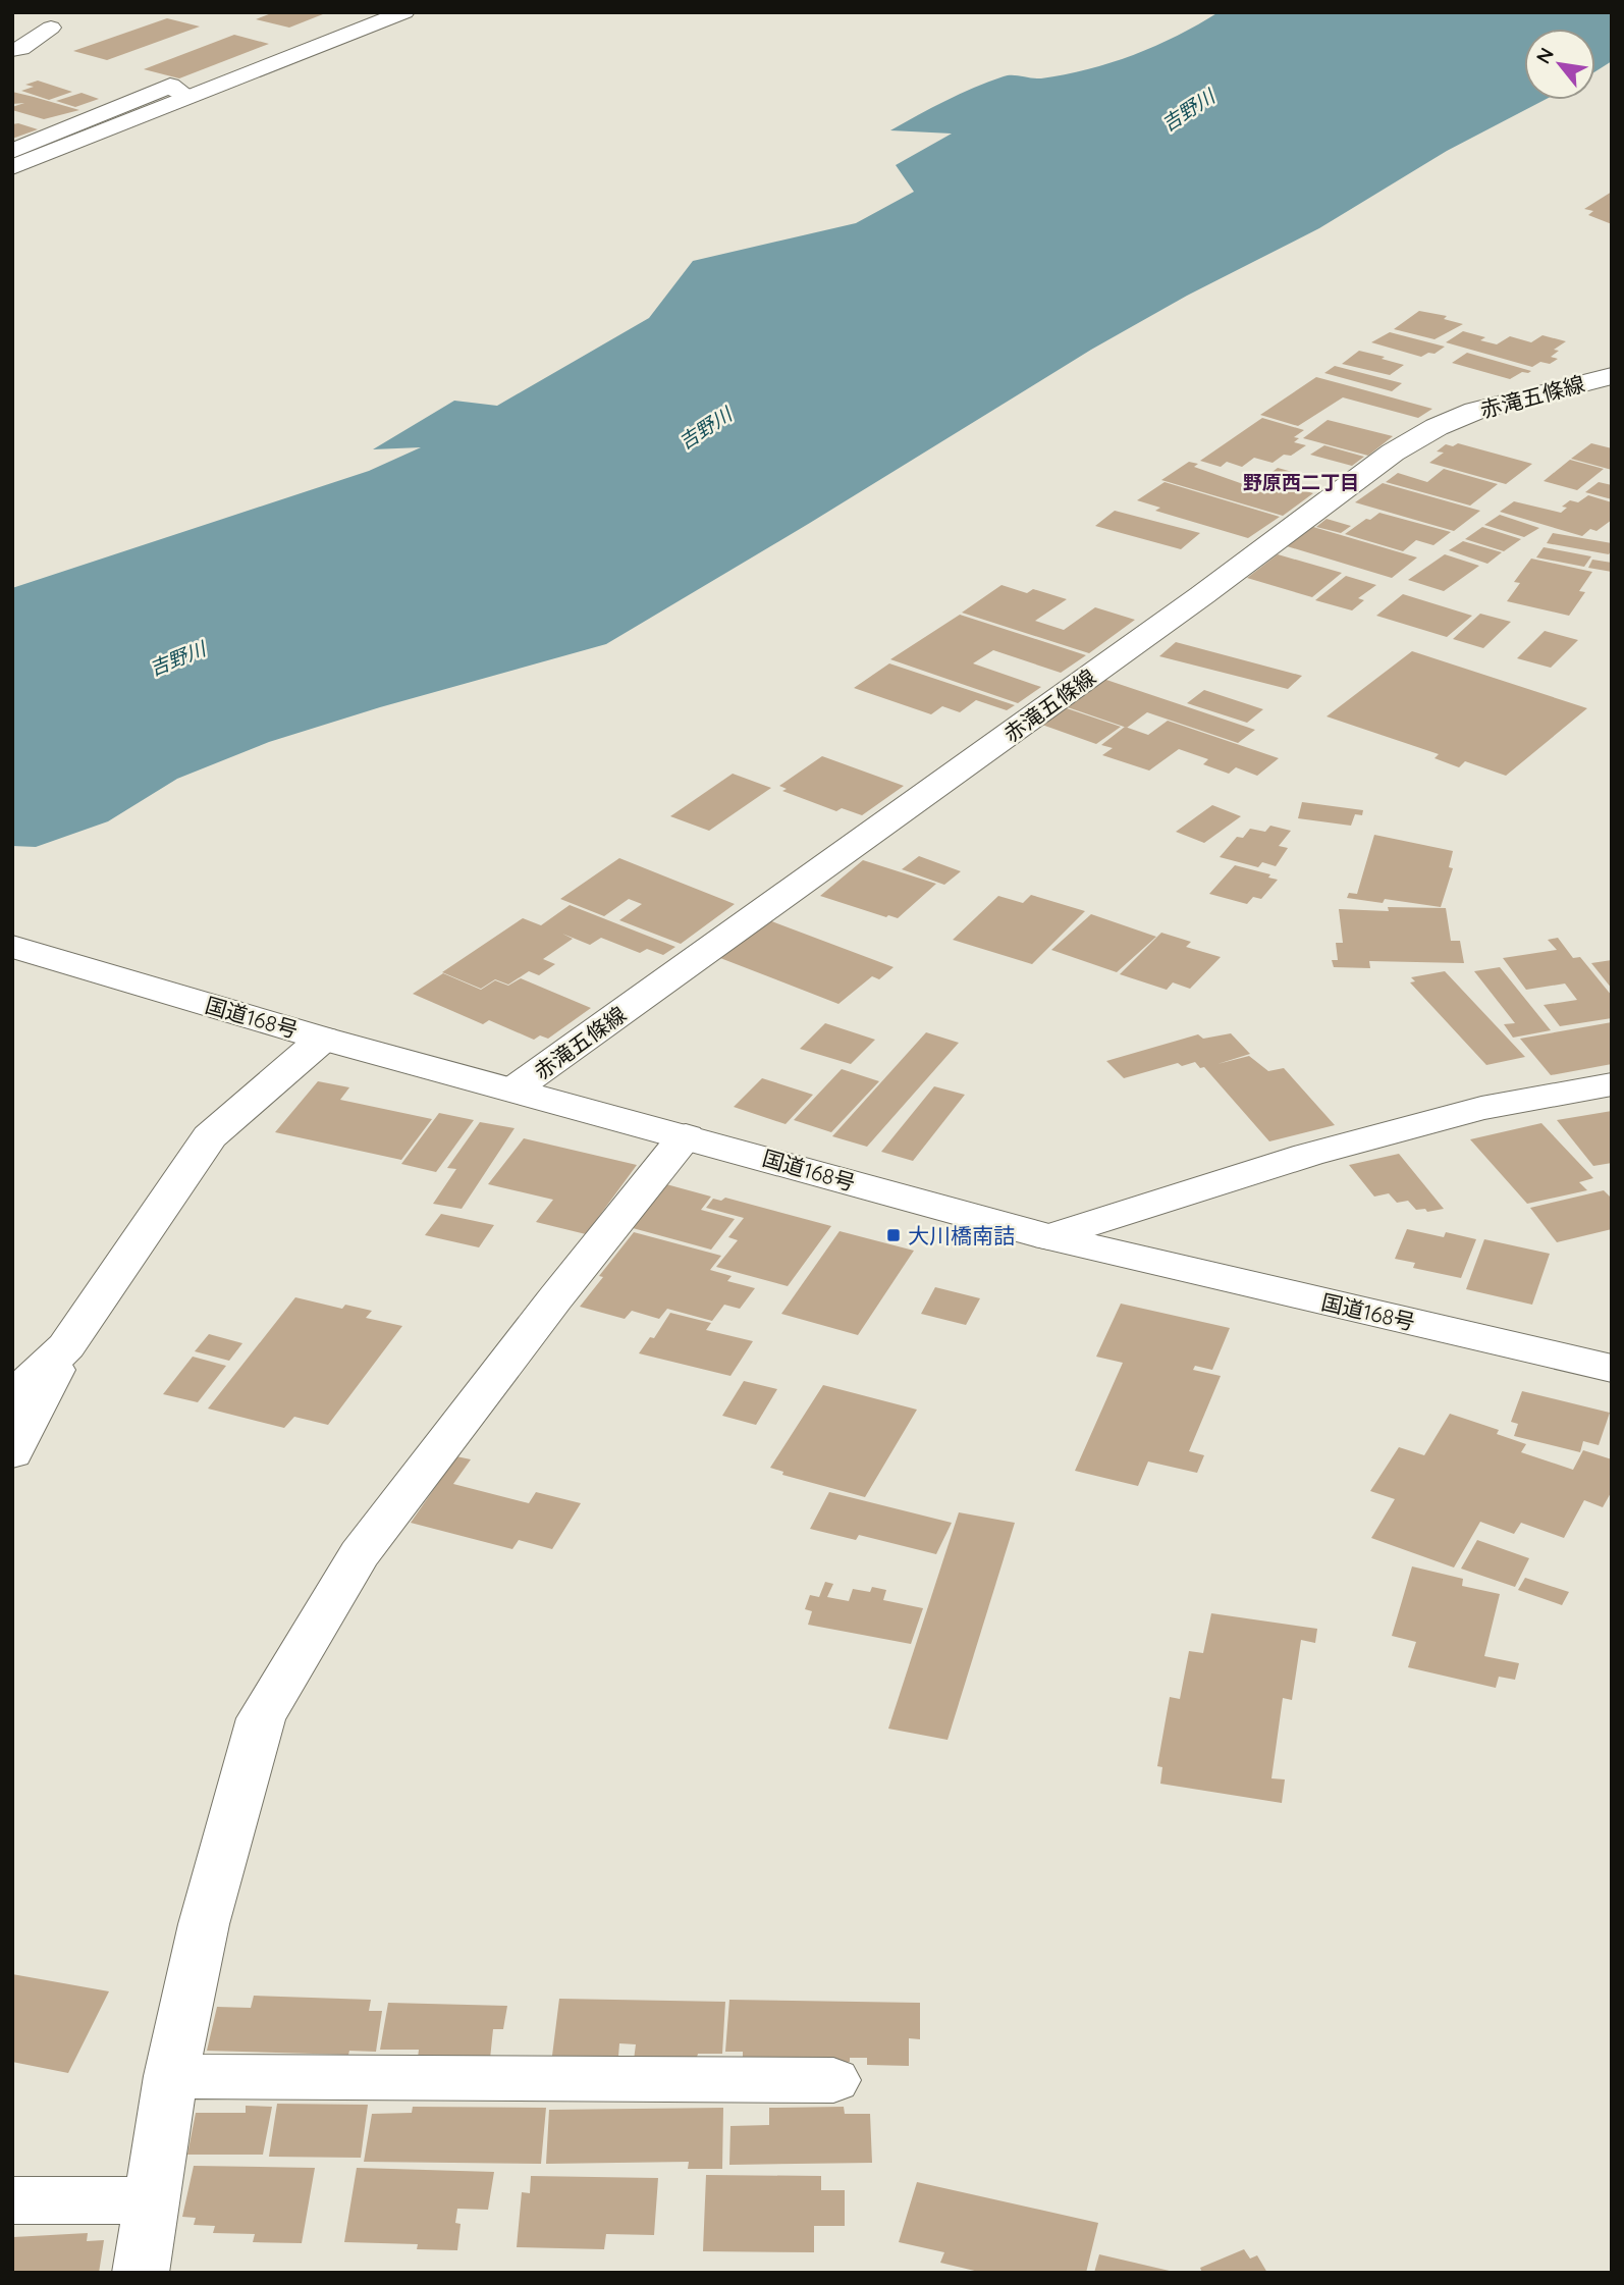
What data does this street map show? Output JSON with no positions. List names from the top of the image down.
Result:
{
  "streets": {
    "main road": ["赤滝五條線", "国道168号"]
  },
  "crossings": [
    ["赤滝五條線", "国道168号"]
  ],
  "districts": ["野原西二丁目"],
  "water": ["吉野川"],
  "places": {
    "transit": ["大川橋南詰"]
  },
  "north": "top left"
}
